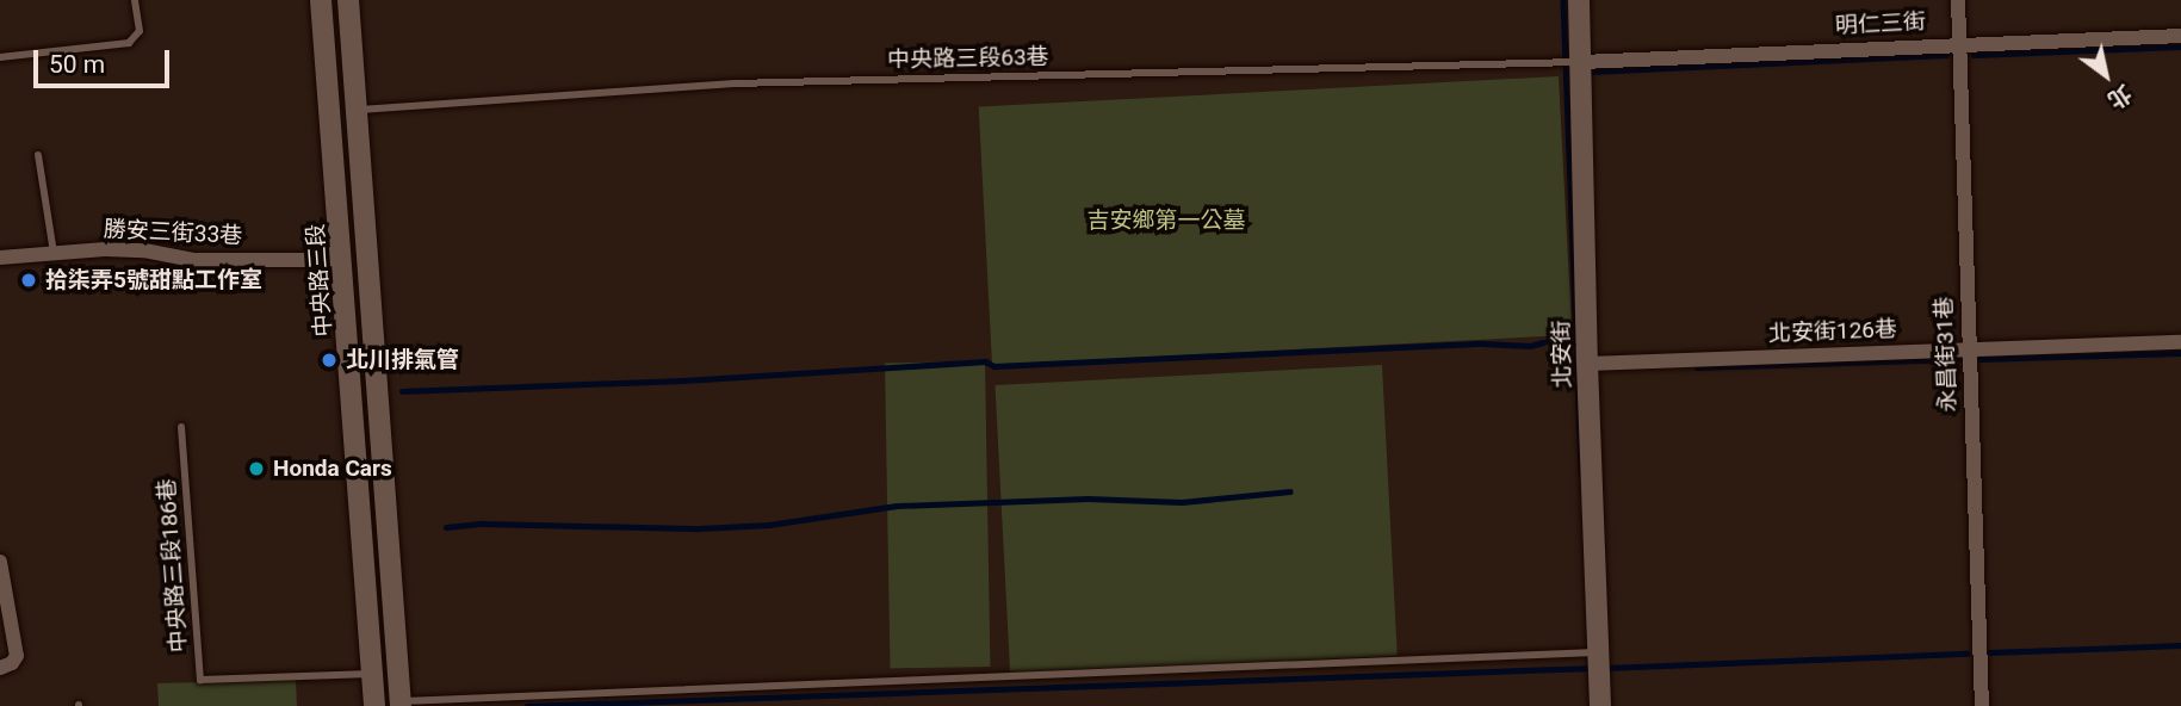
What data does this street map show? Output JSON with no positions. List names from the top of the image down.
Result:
{
  "streets": {
    "street": [
      "明仁三街",
      "勝安三街33巷",
      "中央路三段",
      "北安街126巷",
      "北安街",
      "永昌街31巷"
    ],
    "lane": ["中央路三段63巷", "中央路三段186巷"]
  },
  "crossings": [
    ["明仁三街", "中央路三段63巷"],
    ["明仁三街", "北安街"],
    ["明仁三街", "永昌街31巷"],
    ["中央路三段63巷", "北安街"],
    ["勝安三街33巷", "中央路三段"],
    ["中央路三段", "中央路三段186巷"],
    ["北安街126巷", "北安街"],
    ["北安街126巷", "永昌街31巷"]
  ],
  "parks": ["吉安鄉第一公墓"],
  "places": ["拾柒弄5號甜點工作室", "北川排氣管", "Honda Cars"],
  "scale_bar": "50 m",
  "north": "bottom right"
}
